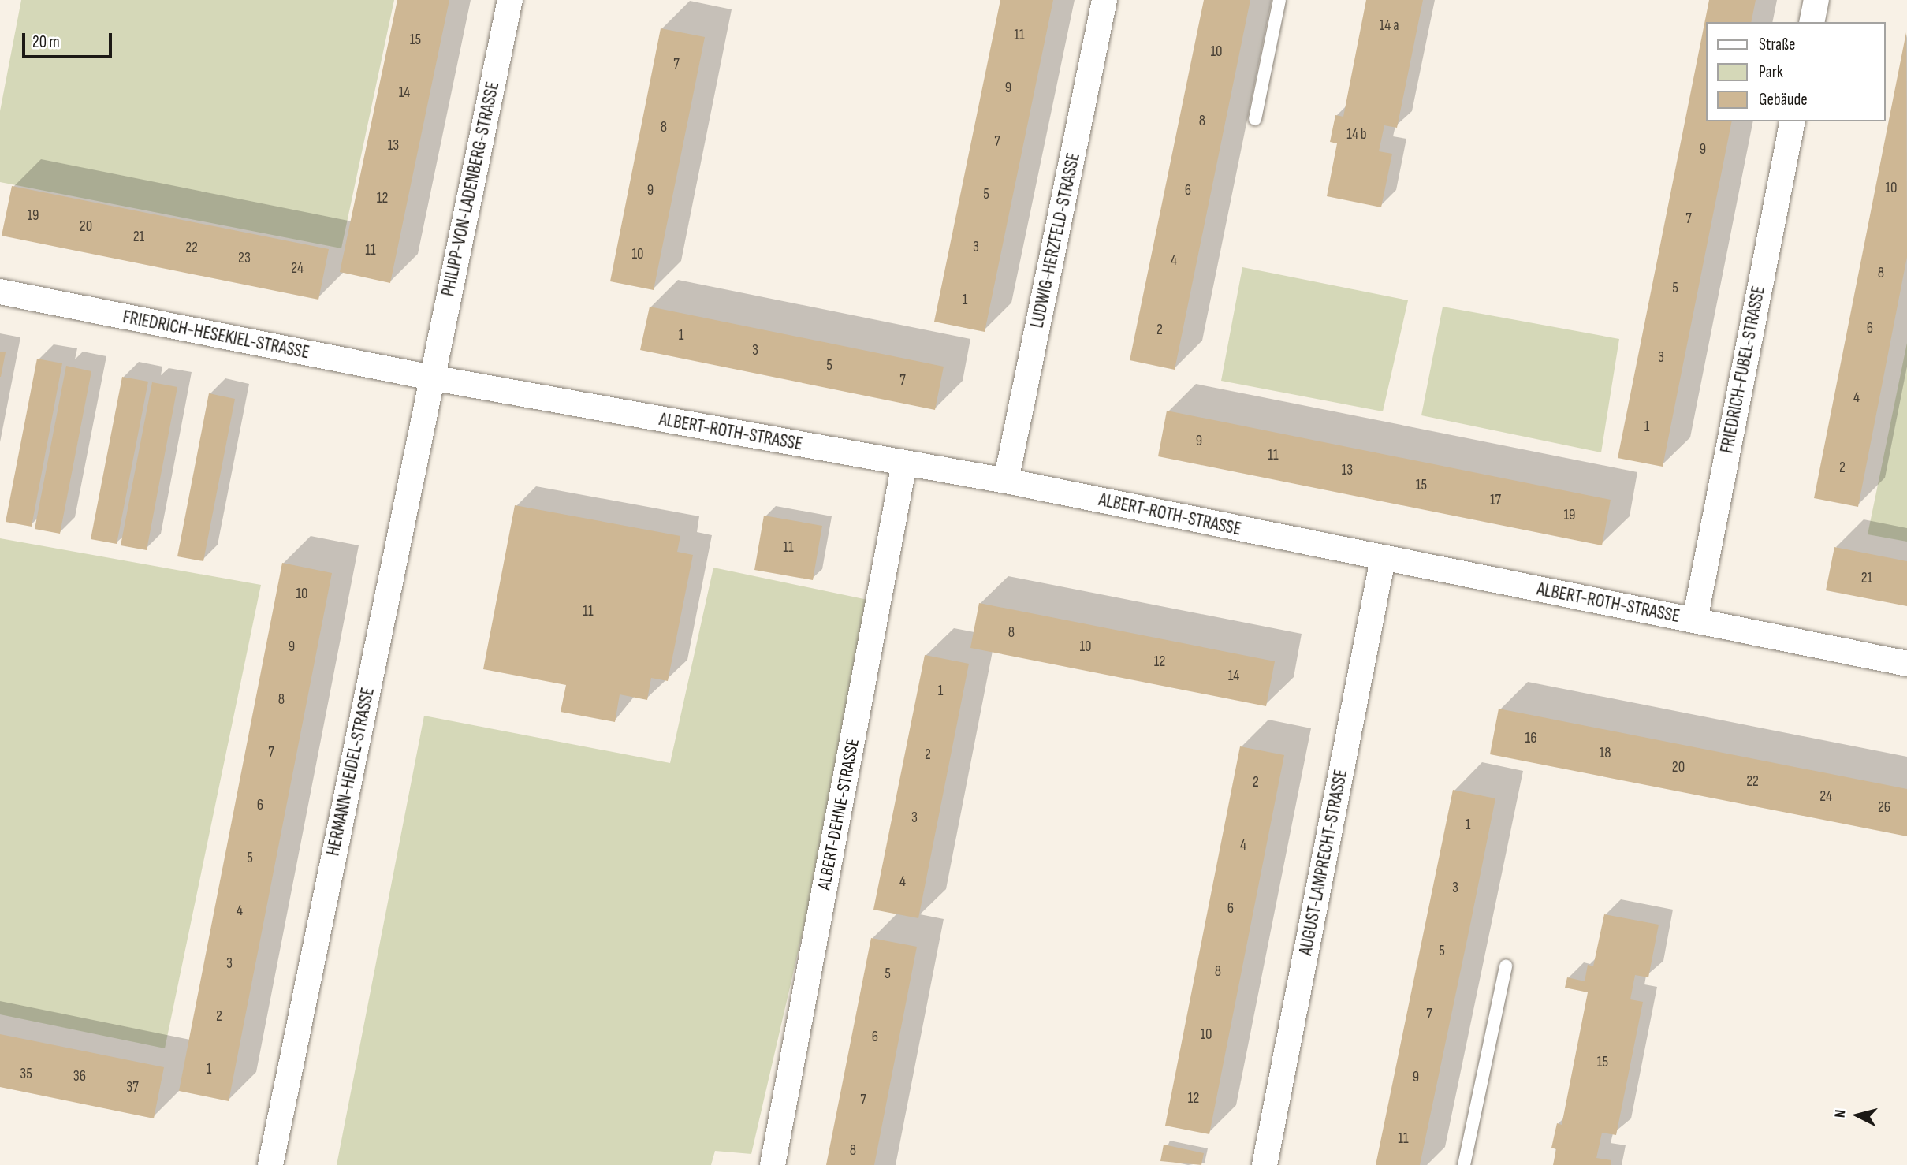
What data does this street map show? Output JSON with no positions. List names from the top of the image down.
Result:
{
  "streets": {
    "street": [
      "PHILIPP-VON-LADENBERG-STRASSE",
      "LUDWIG-HERZFELD-STRASSE",
      "FRIEDRICH-HESEKIEL-STRASSE",
      "FRIEDRICH-FUBEL-STRASSE",
      "ALBERT-ROTH-STRASSE",
      "HERMANN-HEIDEL-STRASSE",
      "ALBERT-DEHNE-STRASSE",
      "AUGUST-LAMPRECHT-STRASSE"
    ]
  },
  "crossings": [
    ["PHILIPP-VON-LADENBERG-STRASSE", "FRIEDRICH-HESEKIEL-STRASSE"],
    ["PHILIPP-VON-LADENBERG-STRASSE", "ALBERT-ROTH-STRASSE"],
    ["PHILIPP-VON-LADENBERG-STRASSE", "HERMANN-HEIDEL-STRASSE"],
    ["LUDWIG-HERZFELD-STRASSE", "ALBERT-ROTH-STRASSE"],
    ["FRIEDRICH-HESEKIEL-STRASSE", "ALBERT-ROTH-STRASSE"],
    ["FRIEDRICH-HESEKIEL-STRASSE", "HERMANN-HEIDEL-STRASSE"],
    ["FRIEDRICH-FUBEL-STRASSE", "ALBERT-ROTH-STRASSE"],
    ["ALBERT-ROTH-STRASSE", "HERMANN-HEIDEL-STRASSE"],
    ["ALBERT-ROTH-STRASSE", "ALBERT-DEHNE-STRASSE"],
    ["ALBERT-ROTH-STRASSE", "AUGUST-LAMPRECHT-STRASSE"]
  ],
  "house_numbers": [
    "14 a",
    "11",
    "15",
    "10",
    "7",
    "9",
    "14",
    "8",
    "8",
    "14 b",
    "7",
    "13",
    "9",
    "10",
    "9",
    "6",
    "5",
    "12",
    "19",
    "7",
    "20",
    "21",
    "3",
    "22",
    "11",
    "10",
    "23",
    "4",
    "24",
    "8",
    "5",
    "1",
    "6",
    "2",
    "1",
    "3",
    "3",
    "5",
    "7",
    "4",
    "1",
    "9",
    "11",
    "2",
    "13",
    "15",
    "17",
    "19",
    "11",
    "21",
    "10",
    "11",
    "8",
    "9",
    "10",
    "12",
    "14",
    "1",
    "8",
    "16",
    "7",
    "18",
    "2",
    "20",
    "22",
    "2",
    "24",
    "6",
    "26",
    "3",
    "1",
    "4",
    "5",
    "4",
    "3",
    "6",
    "4",
    "5",
    "3",
    "8",
    "5",
    "7",
    "2",
    "10",
    "6",
    "15",
    "1",
    "35",
    "36",
    "9",
    "37",
    "12",
    "7",
    "11",
    "8"
  ],
  "legend": ["Straße", "Park", "Gebäude"],
  "scale_bar": "20 m",
  "north": "left"
}
